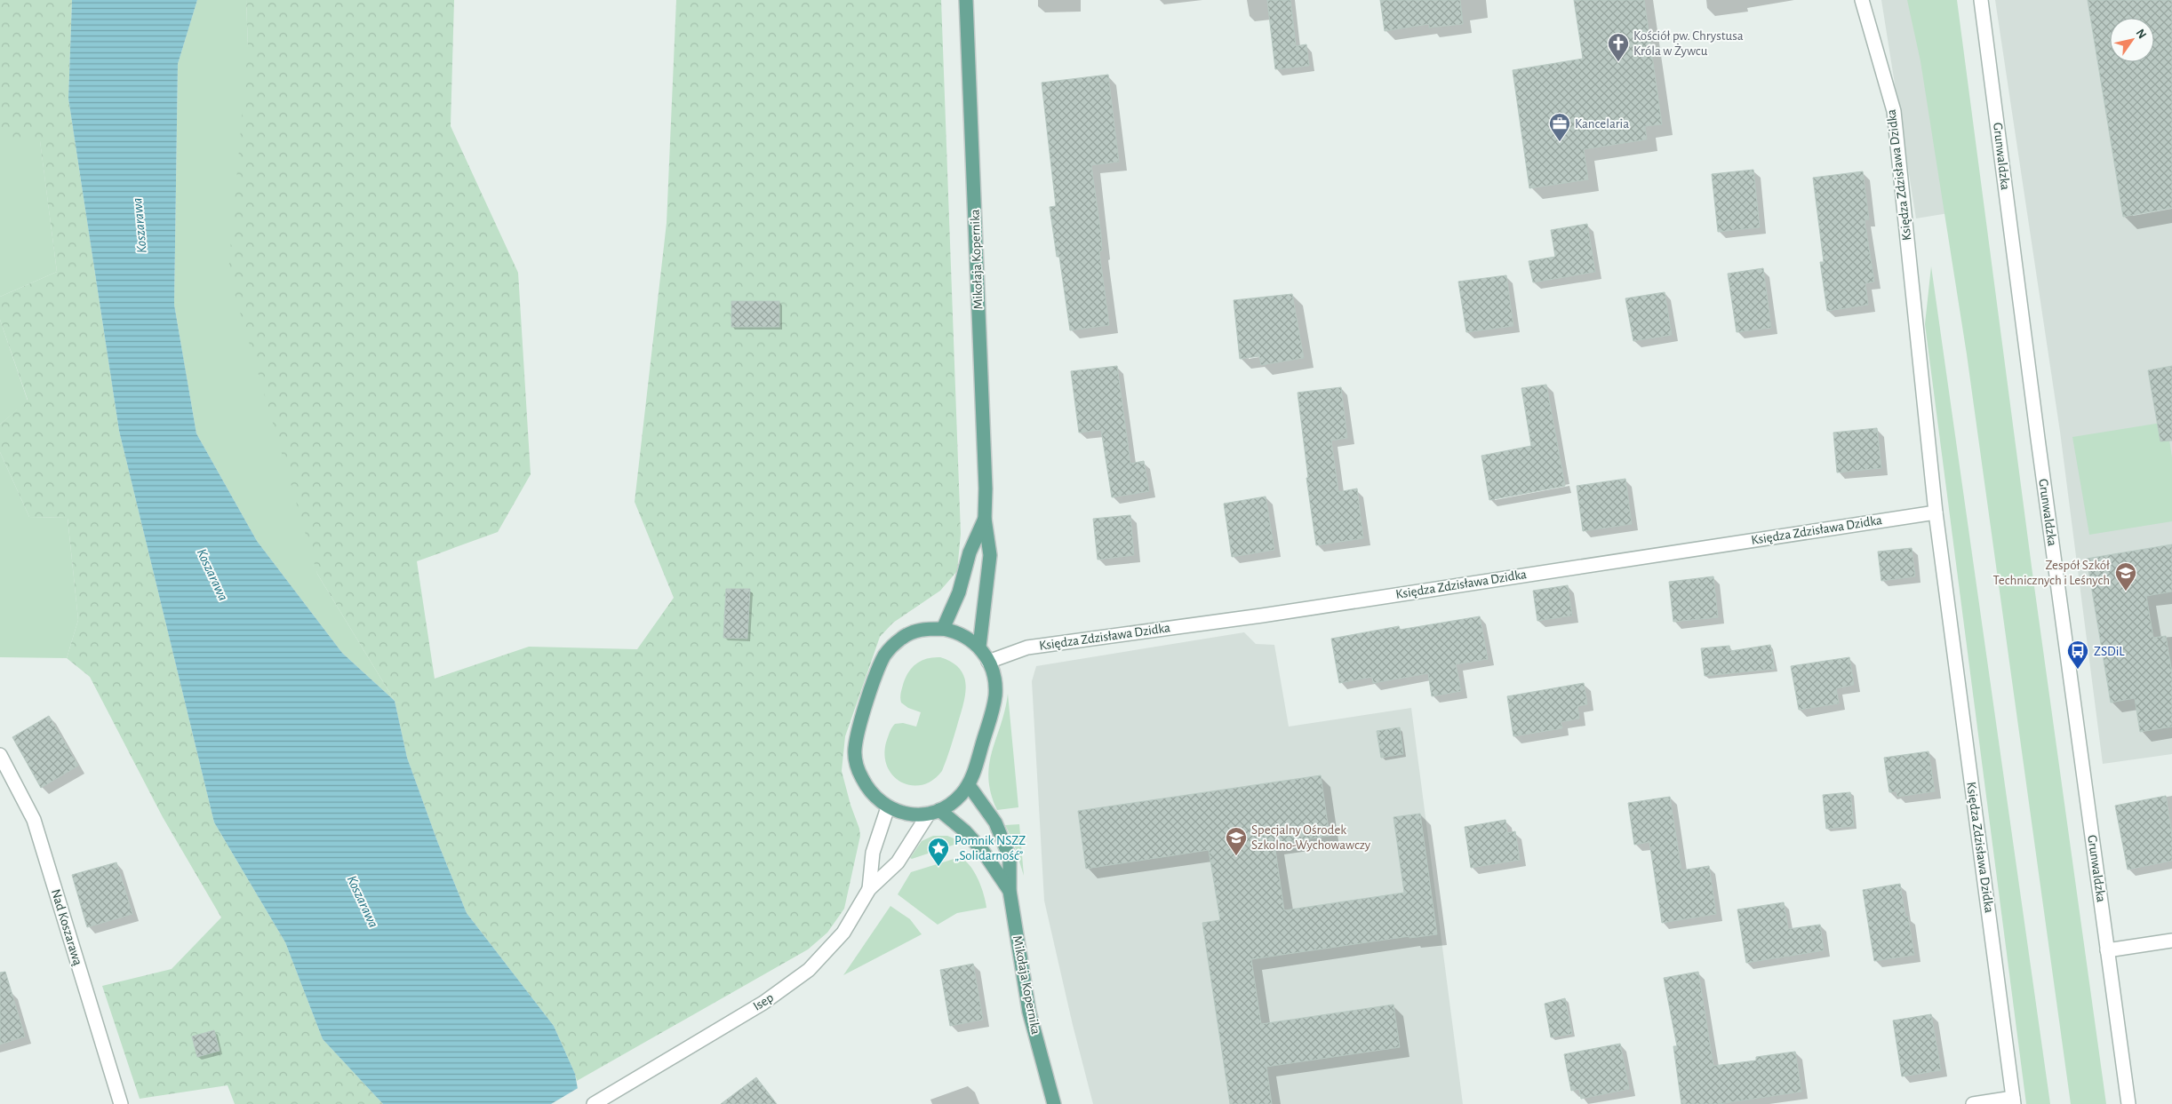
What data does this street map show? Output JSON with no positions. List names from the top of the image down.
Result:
{
  "streets": {
    "main road": ["Mikołaja Kopernika"],
    "street": [
      "Grunwaldzka",
      "Księdza Zdzisława Dzidka",
      "Nad Koszarawą",
      "Isep"
    ]
  },
  "crossings": [
    ["Mikołaja Kopernika", "Isep"]
  ],
  "water": ["Koszarawa"],
  "places": {
    "church": ["Kościół pw. Chrystusa Króla w Żywcu"],
    "office": ["Kancelaria"],
    "school or university": ["Zespół Szkół Technicznych i Leśnych", "Specjalny Ośrodek Szkolno-Wychowawczy"],
    "bus stop": ["ZSDiL"],
    "place": ["Pomnik NSZZ „Solidarność”"]
  },
  "north": "top right"
}
